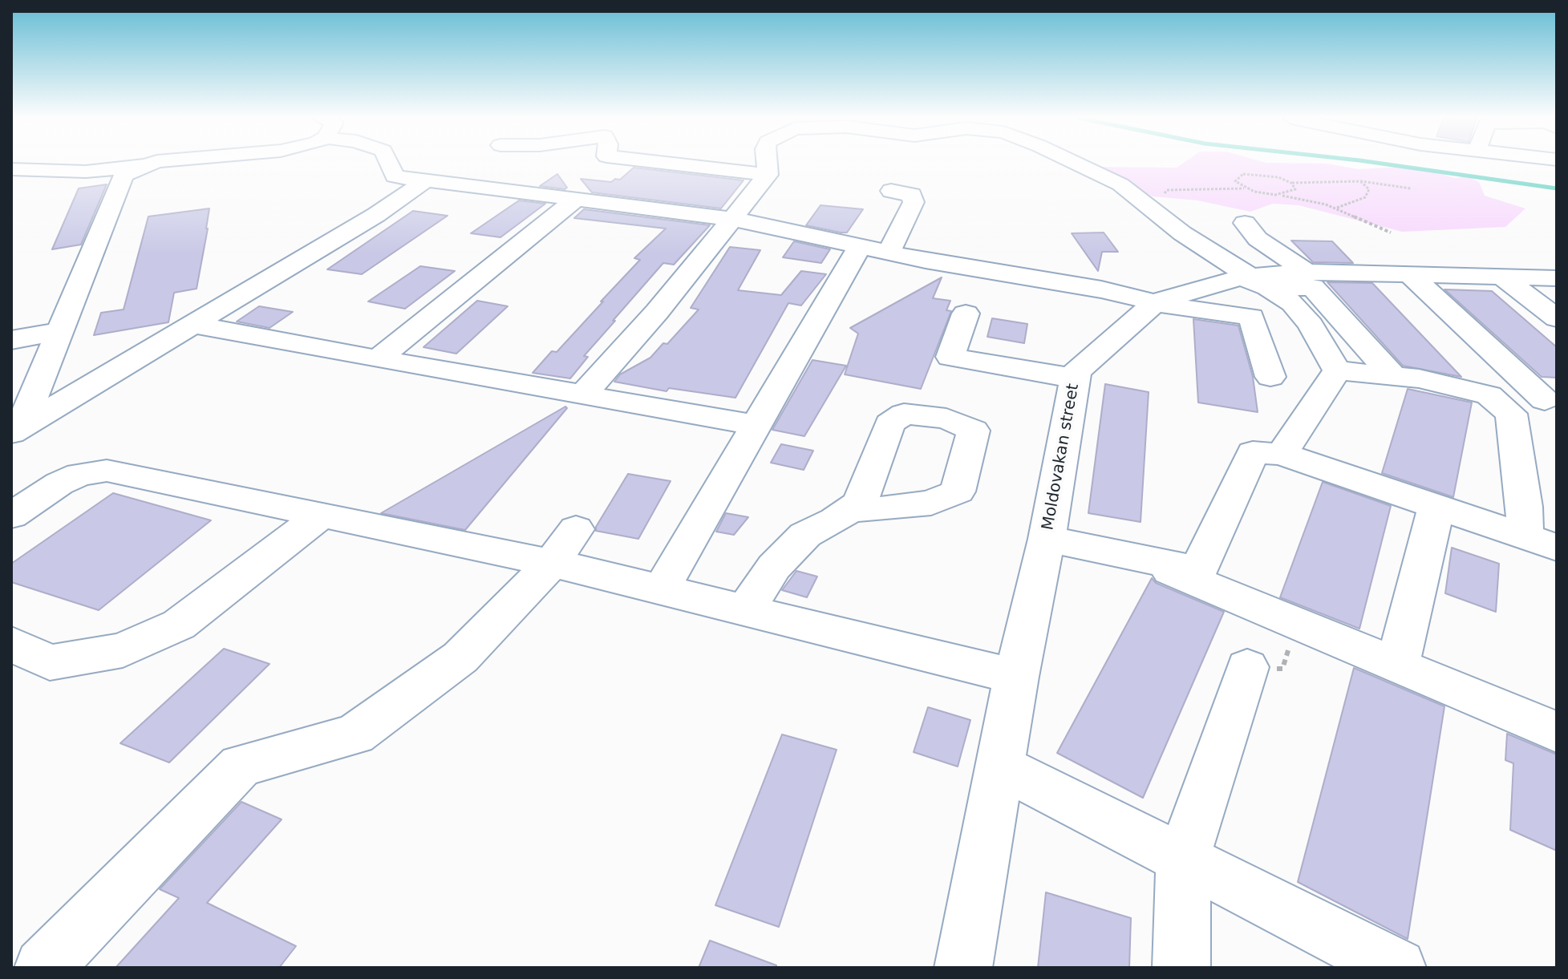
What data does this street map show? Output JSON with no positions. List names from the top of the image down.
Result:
{
  "streets": {
    "street": ["Moldovakan street"]
  }
}
